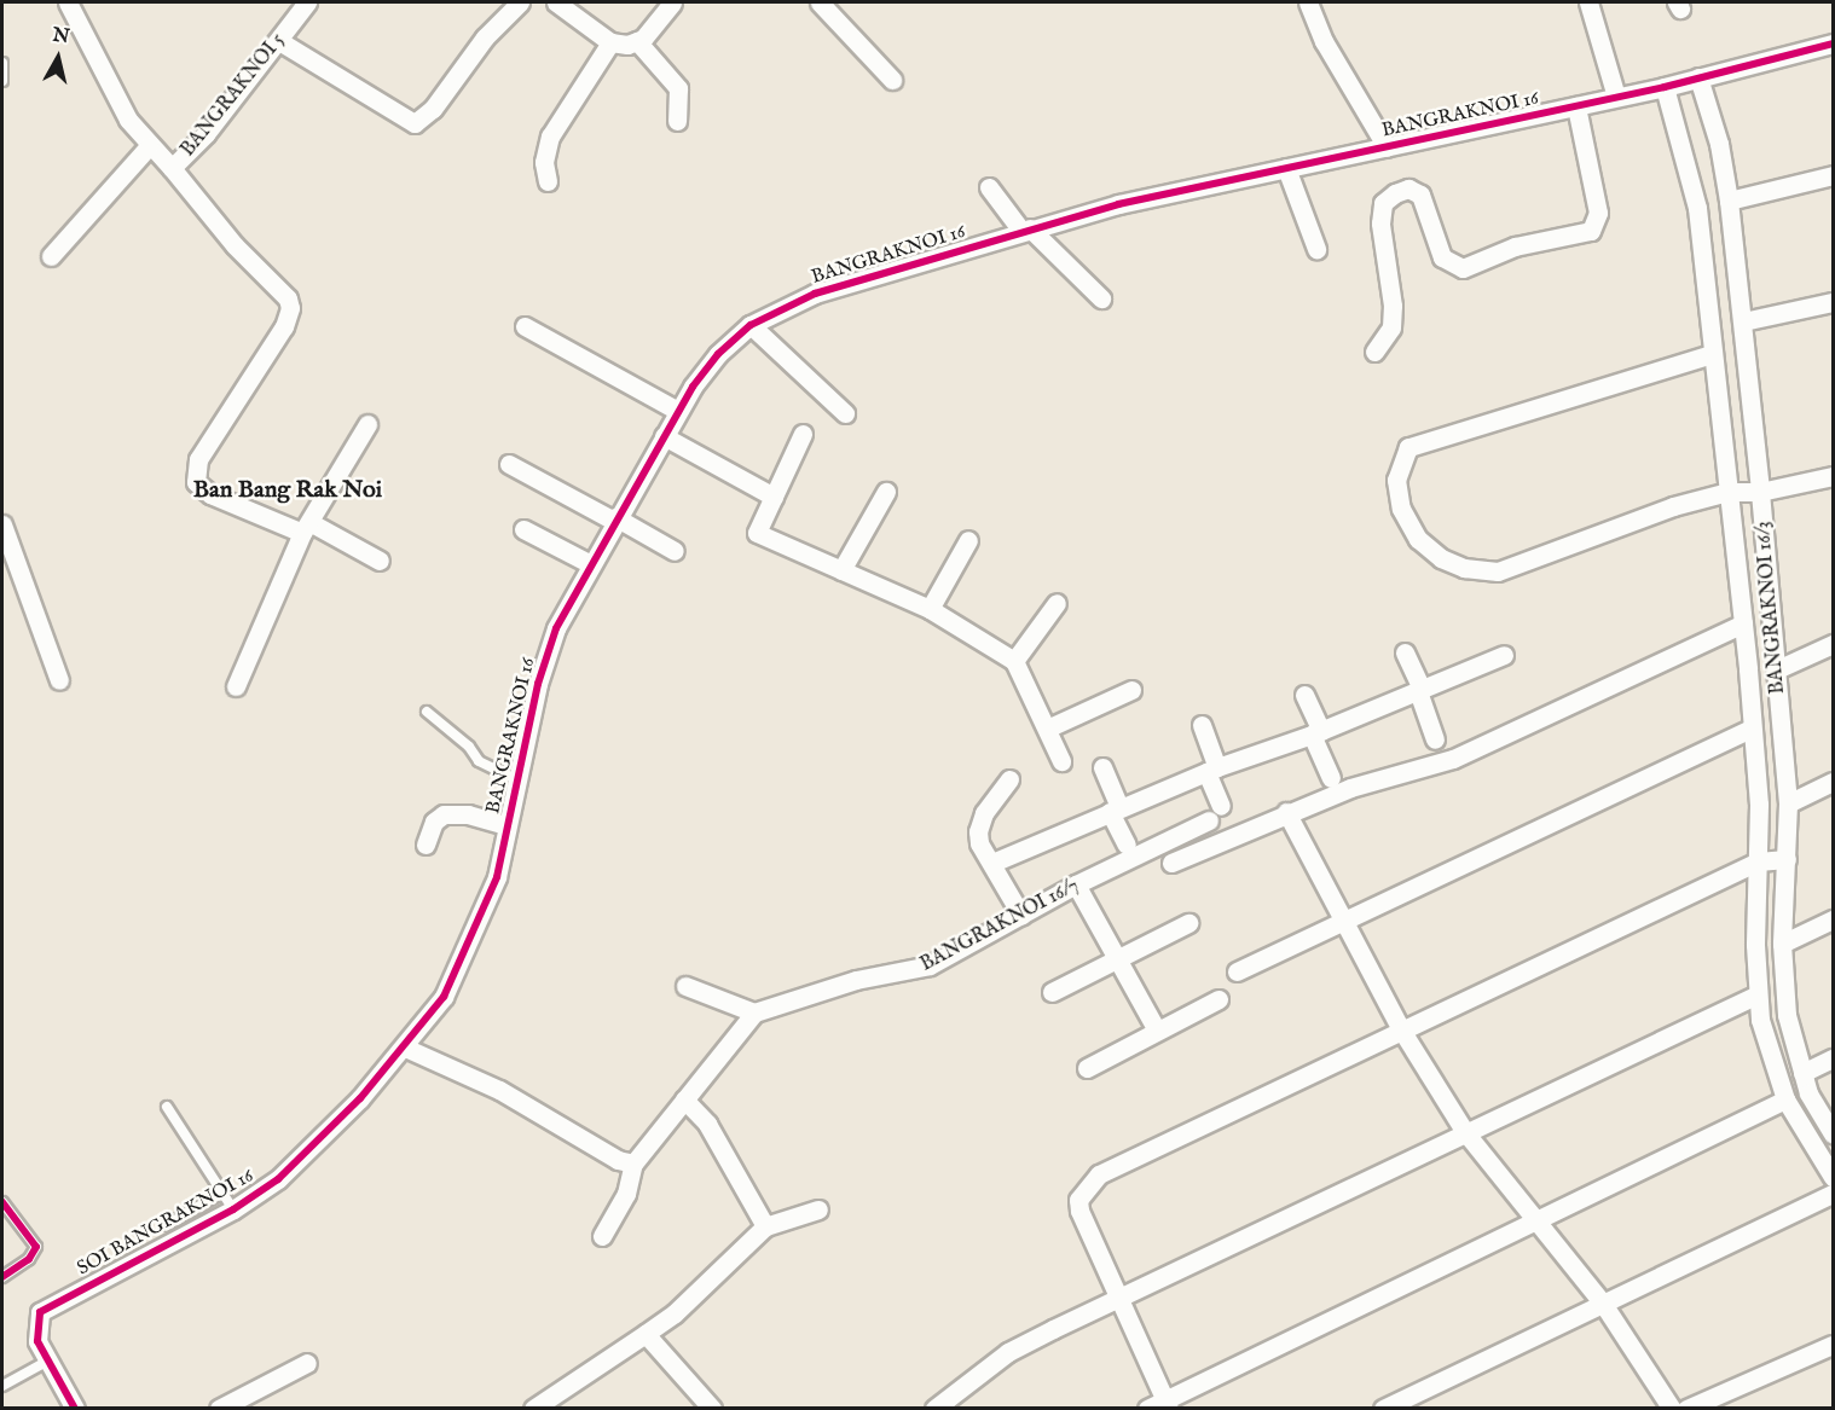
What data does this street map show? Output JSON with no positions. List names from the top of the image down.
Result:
{
  "streets": {
    "street": [
      "BANGRAKNOI 5",
      "BANGRAKNOI 16",
      "BANGRAKNOI 16/3",
      "BANGRAKNOI 16/7",
      "SOI BANGRAKNOI 16"
    ]
  },
  "crossings": [
    ["BANGRAKNOI 16", "BANGRAKNOI 16/3"],
    ["BANGRAKNOI 16", "SOI BANGRAKNOI 16"]
  ],
  "districts": ["Ban Bang Rak Noi"],
  "north": "top"
}
